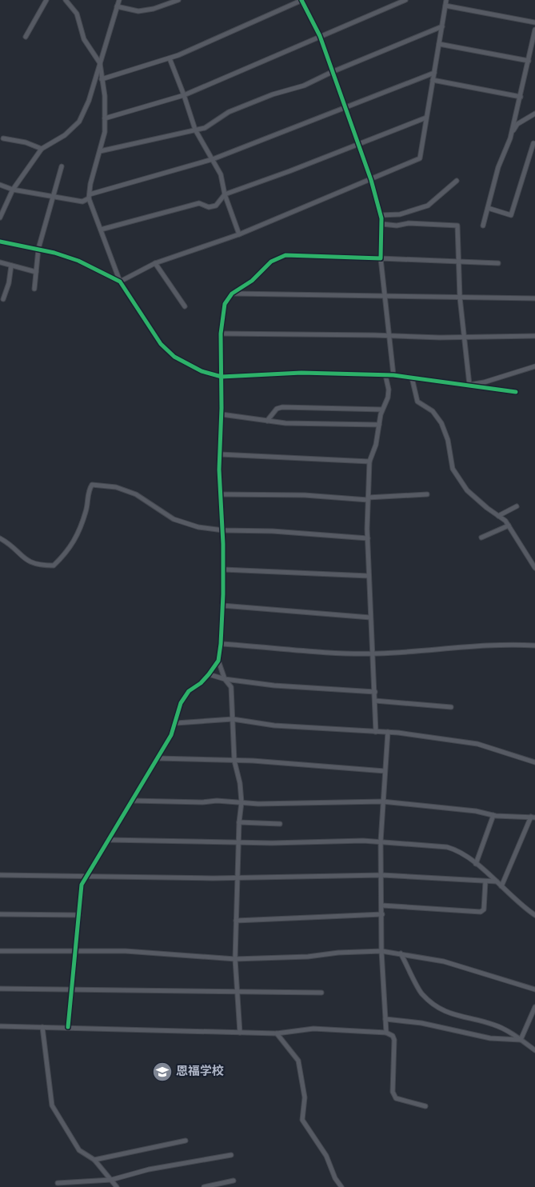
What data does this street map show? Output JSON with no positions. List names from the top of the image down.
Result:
{
  "places": {
    "school or university": ["恩福学校"]
  }
}
